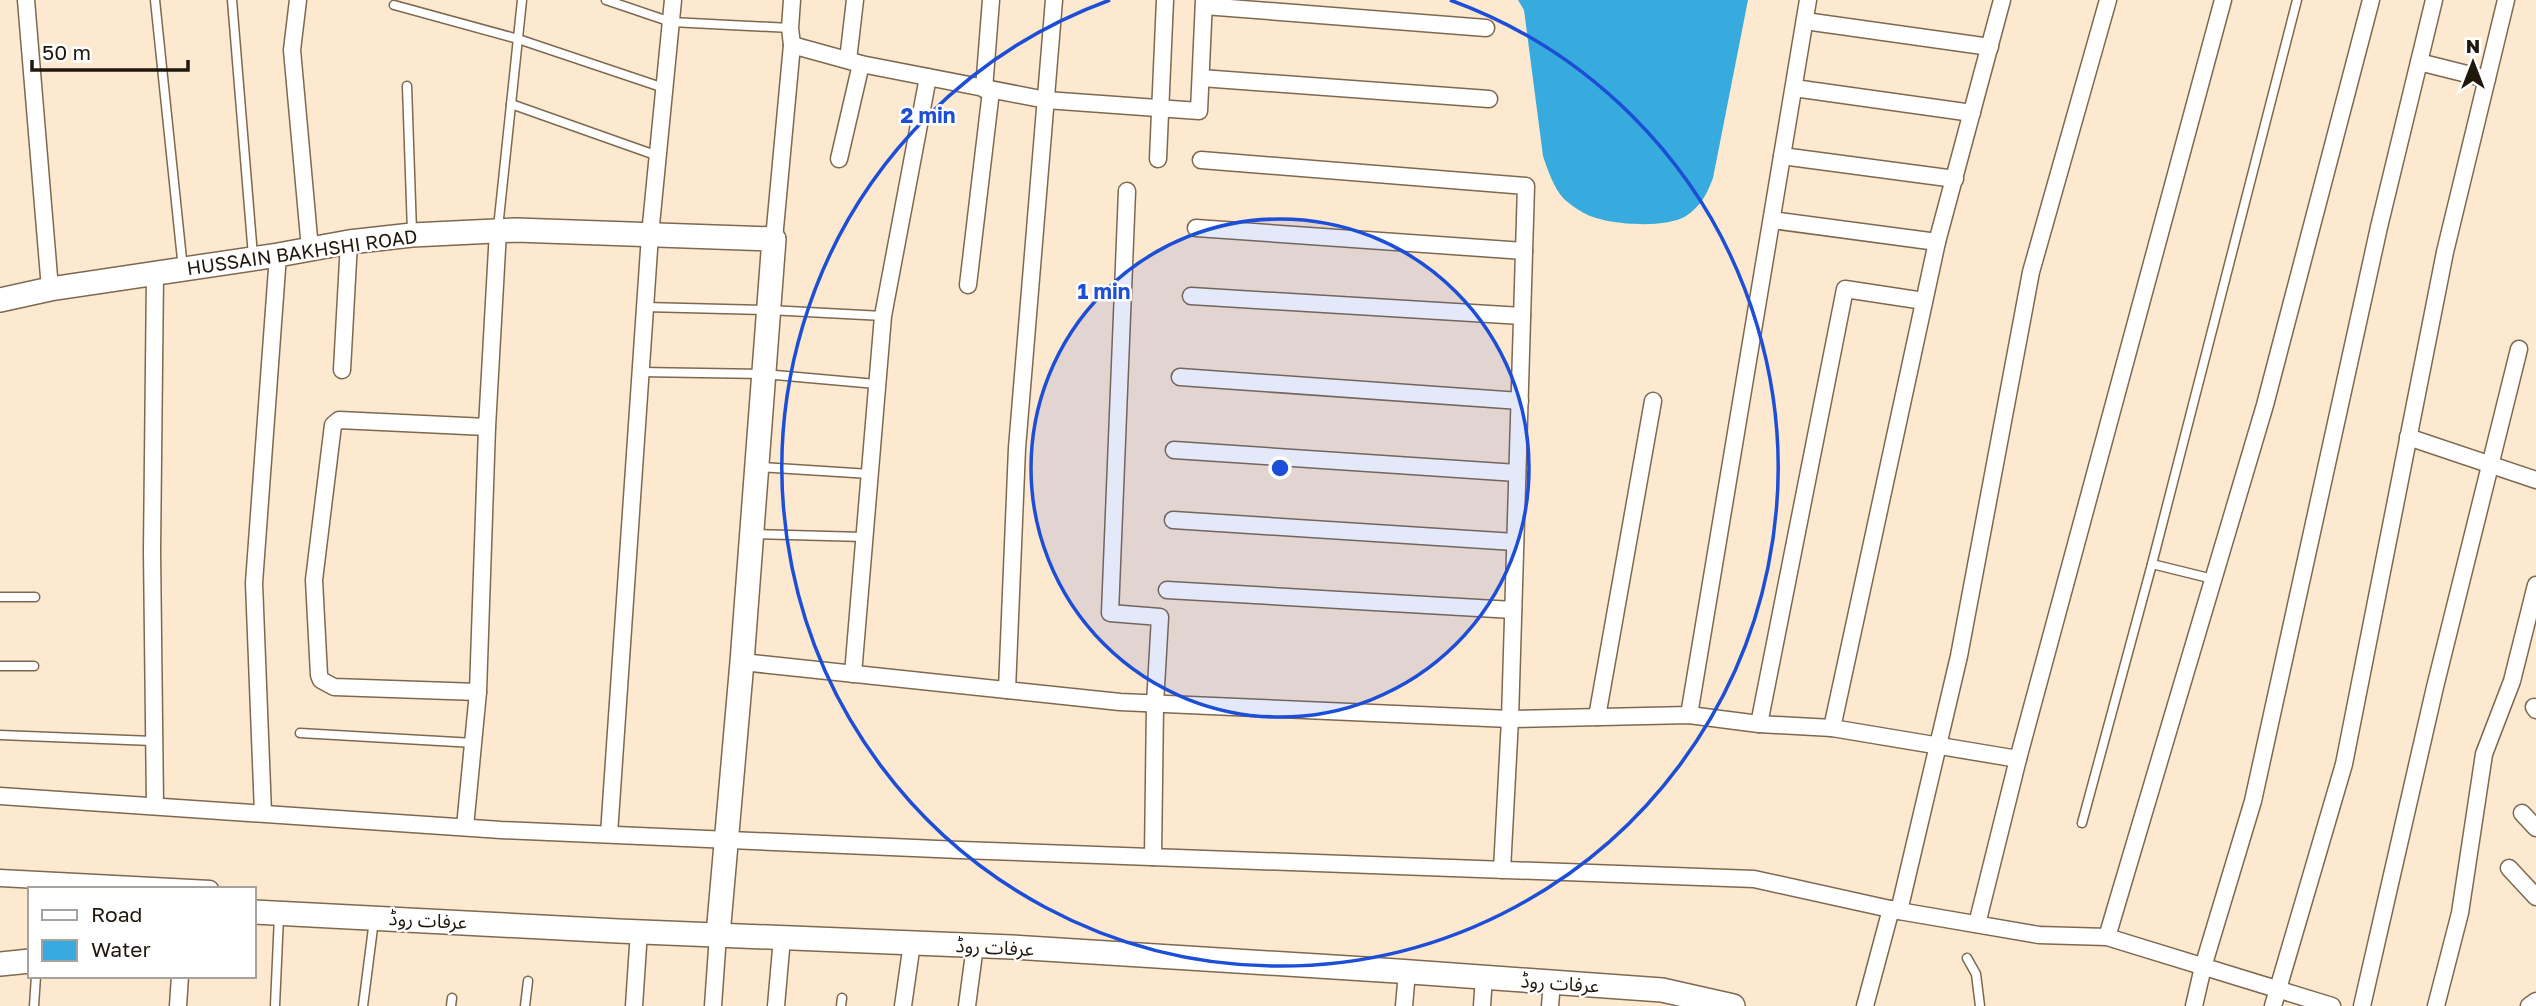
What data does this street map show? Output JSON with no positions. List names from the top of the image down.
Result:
{
  "streets": {
    "street": ["HUSSAIN BAKHSHI ROAD", "عرفات روڈ"]
  },
  "legend": ["Road", "Water"],
  "scale_bar": "50 m",
  "north": "top",
  "rings": ["2 min", "1 min"]
}
